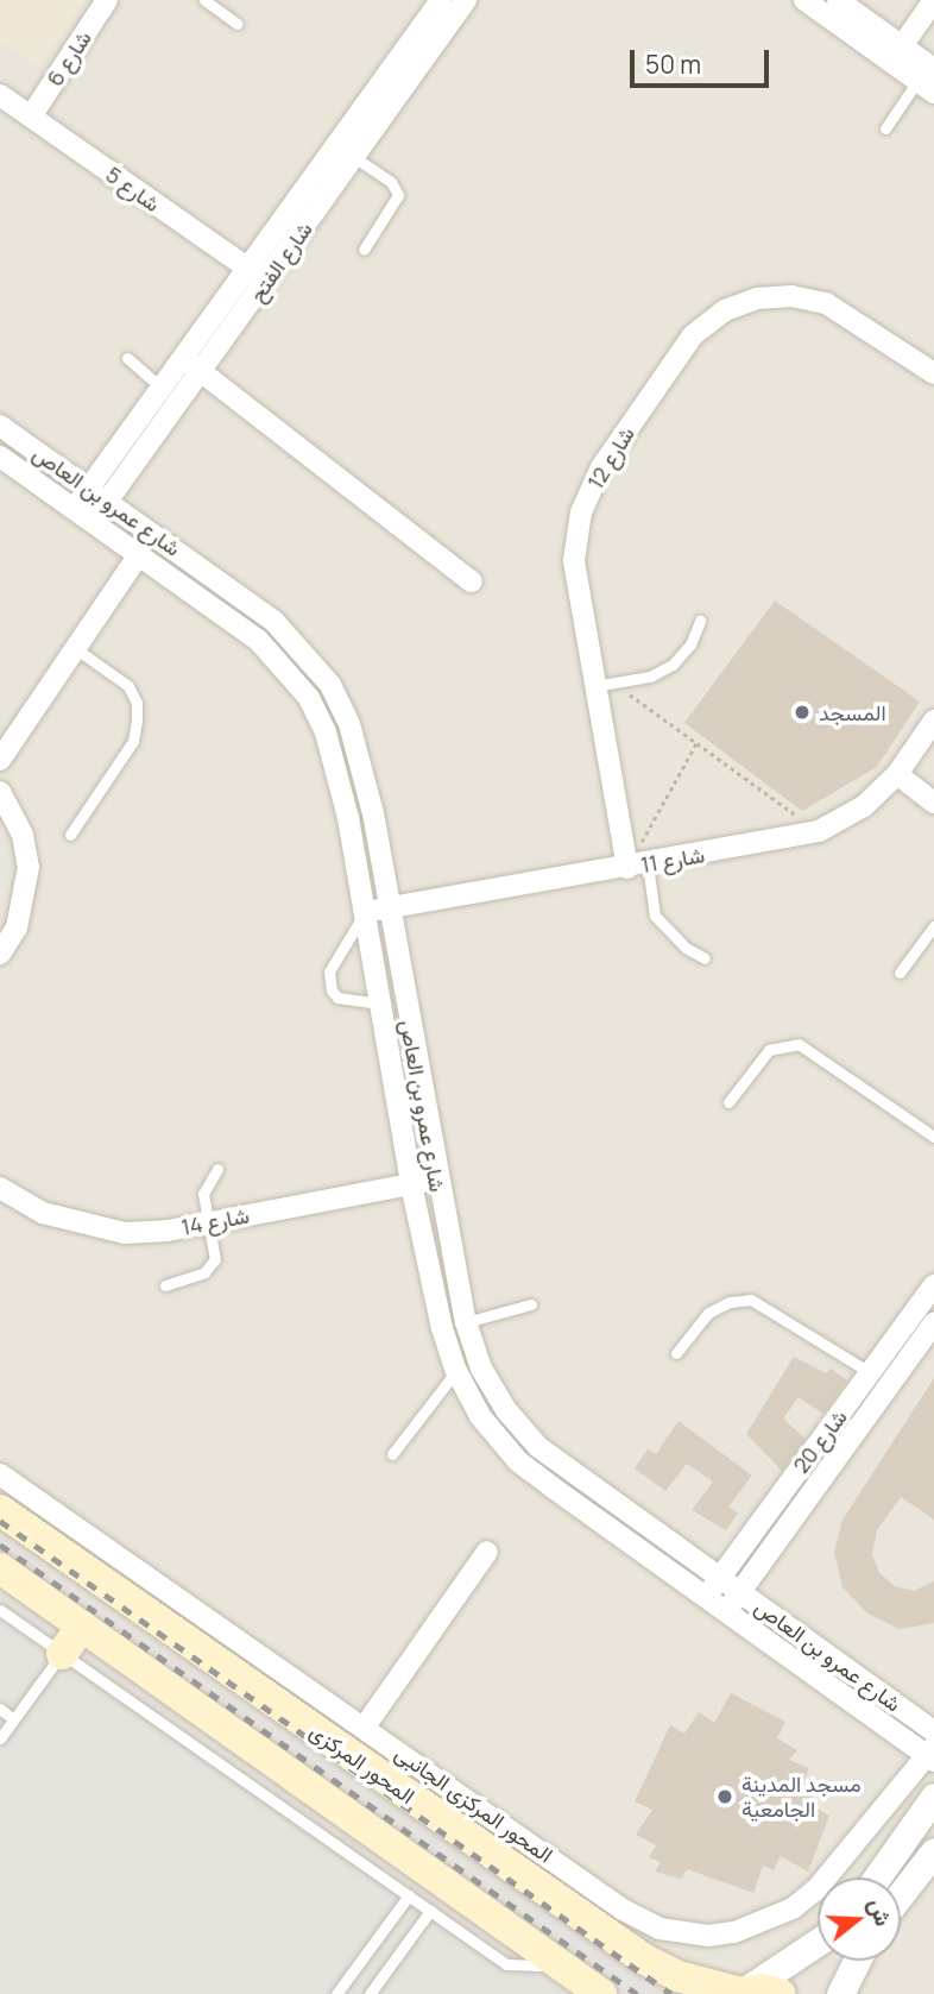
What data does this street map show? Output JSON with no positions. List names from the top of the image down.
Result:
{
  "streets": {
    "main road": ["المحور المركزى"],
    "street": [
      "شارع 6",
      "شارع 5",
      "شارع الفتح",
      "شارع 12",
      "شارع عمرو بن العاص",
      "شارع 11",
      "شارع 14",
      "شارع 20",
      "المحور المركزى الجانبى"
    ]
  },
  "crossings": [
    ["شارع 6", "شارع 5"],
    ["شارع 5", "شارع الفتح"],
    ["شارع الفتح", "شارع عمرو بن العاص"],
    ["شارع 12", "شارع 11"],
    ["شارع عمرو بن العاص", "شارع 11"],
    ["شارع عمرو بن العاص", "شارع 14"],
    ["شارع عمرو بن العاص", "شارع 20"],
    ["شارع عمرو بن العاص", "المحور المركزى الجانبى"],
    ["المحور المركزى", "المحور المركزى الجانبى"]
  ],
  "places": ["المسجد", "مسجد المدينة الجامعية"],
  "scale_bar": "50 m",
  "north": "right"
}
